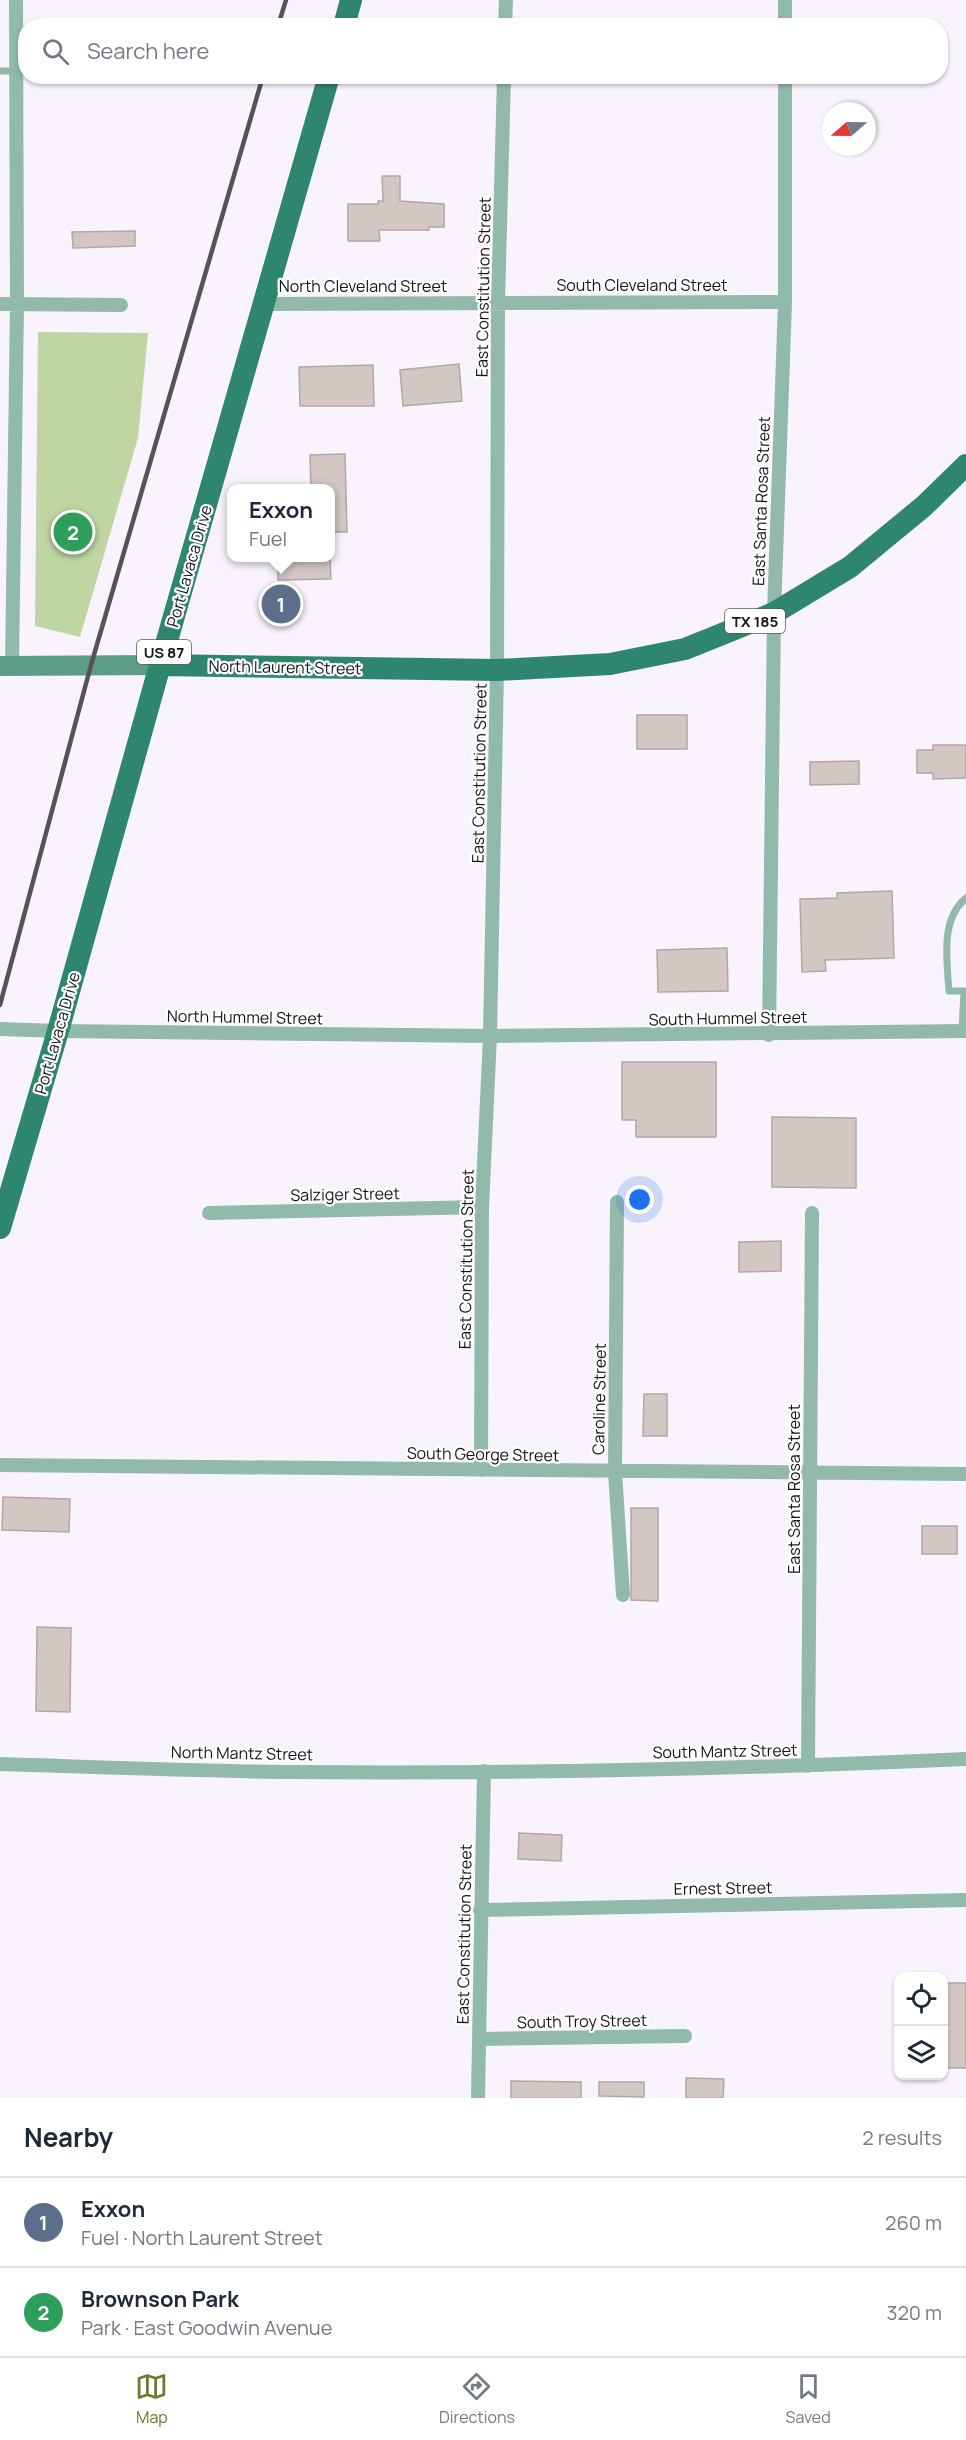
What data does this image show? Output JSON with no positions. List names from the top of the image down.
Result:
{
  "streets": {
    "main road": [
      "Port Lavaca Drive",
      "TX 185",
      "US 87",
      "North Laurent Street"
    ],
    "street": [
      "South Cleveland Street",
      "North Cleveland Street",
      "East Constitution Street",
      "East Santa Rosa Street",
      "North Hummel Street",
      "South Hummel Street",
      "Salziger Street",
      "Caroline Street",
      "South George Street",
      "South Mantz Street",
      "North Mantz Street",
      "Ernest Street",
      "South Troy Street"
    ]
  },
  "crossings": [
    ["South Cleveland Street", "North Cleveland Street"],
    ["South Cleveland Street", "East Constitution Street"],
    ["South Cleveland Street", "East Santa Rosa Street"],
    ["North Cleveland Street", "East Constitution Street"],
    ["North Cleveland Street", "Port Lavaca Drive"],
    ["East Constitution Street", "TX 185"],
    ["East Constitution Street", "North Laurent Street"],
    ["East Constitution Street", "North Hummel Street"],
    ["East Constitution Street", "South Hummel Street"],
    ["East Constitution Street", "Salziger Street"],
    ["East Constitution Street", "South George Street"],
    ["East Constitution Street", "South Mantz Street"],
    ["East Constitution Street", "North Mantz Street"],
    ["East Constitution Street", "Ernest Street"],
    ["East Constitution Street", "South Troy Street"],
    ["East Santa Rosa Street", "TX 185"],
    ["East Santa Rosa Street", "South Hummel Street"],
    ["East Santa Rosa Street", "South George Street"],
    ["East Santa Rosa Street", "South Mantz Street"],
    ["Port Lavaca Drive", "North Laurent Street"],
    ["Port Lavaca Drive", "North Hummel Street"],
    ["TX 185", "North Laurent Street"],
    ["North Hummel Street", "South Hummel Street"],
    ["Caroline Street", "South George Street"],
    ["South Mantz Street", "North Mantz Street"]
  ],
  "north": "left",
  "page": {
    "search": "Search here",
    "popup": ["Exxon", "Fuel"],
    "pins": ["2", "1"],
    "heading": ["Nearby", "2 results"],
    "list": [
      {
        "mark": "1",
        "name": "Exxon",
        "note": "Fuel · North Laurent Street",
        "value": "260 m"
      },
      {
        "mark": "2",
        "name": "Brownson Park",
        "note": "Park · East Goodwin Avenue",
        "value": "320 m"
      }
    ],
    "nav": ["Map", "Directions", "Saved"]
  }
}
